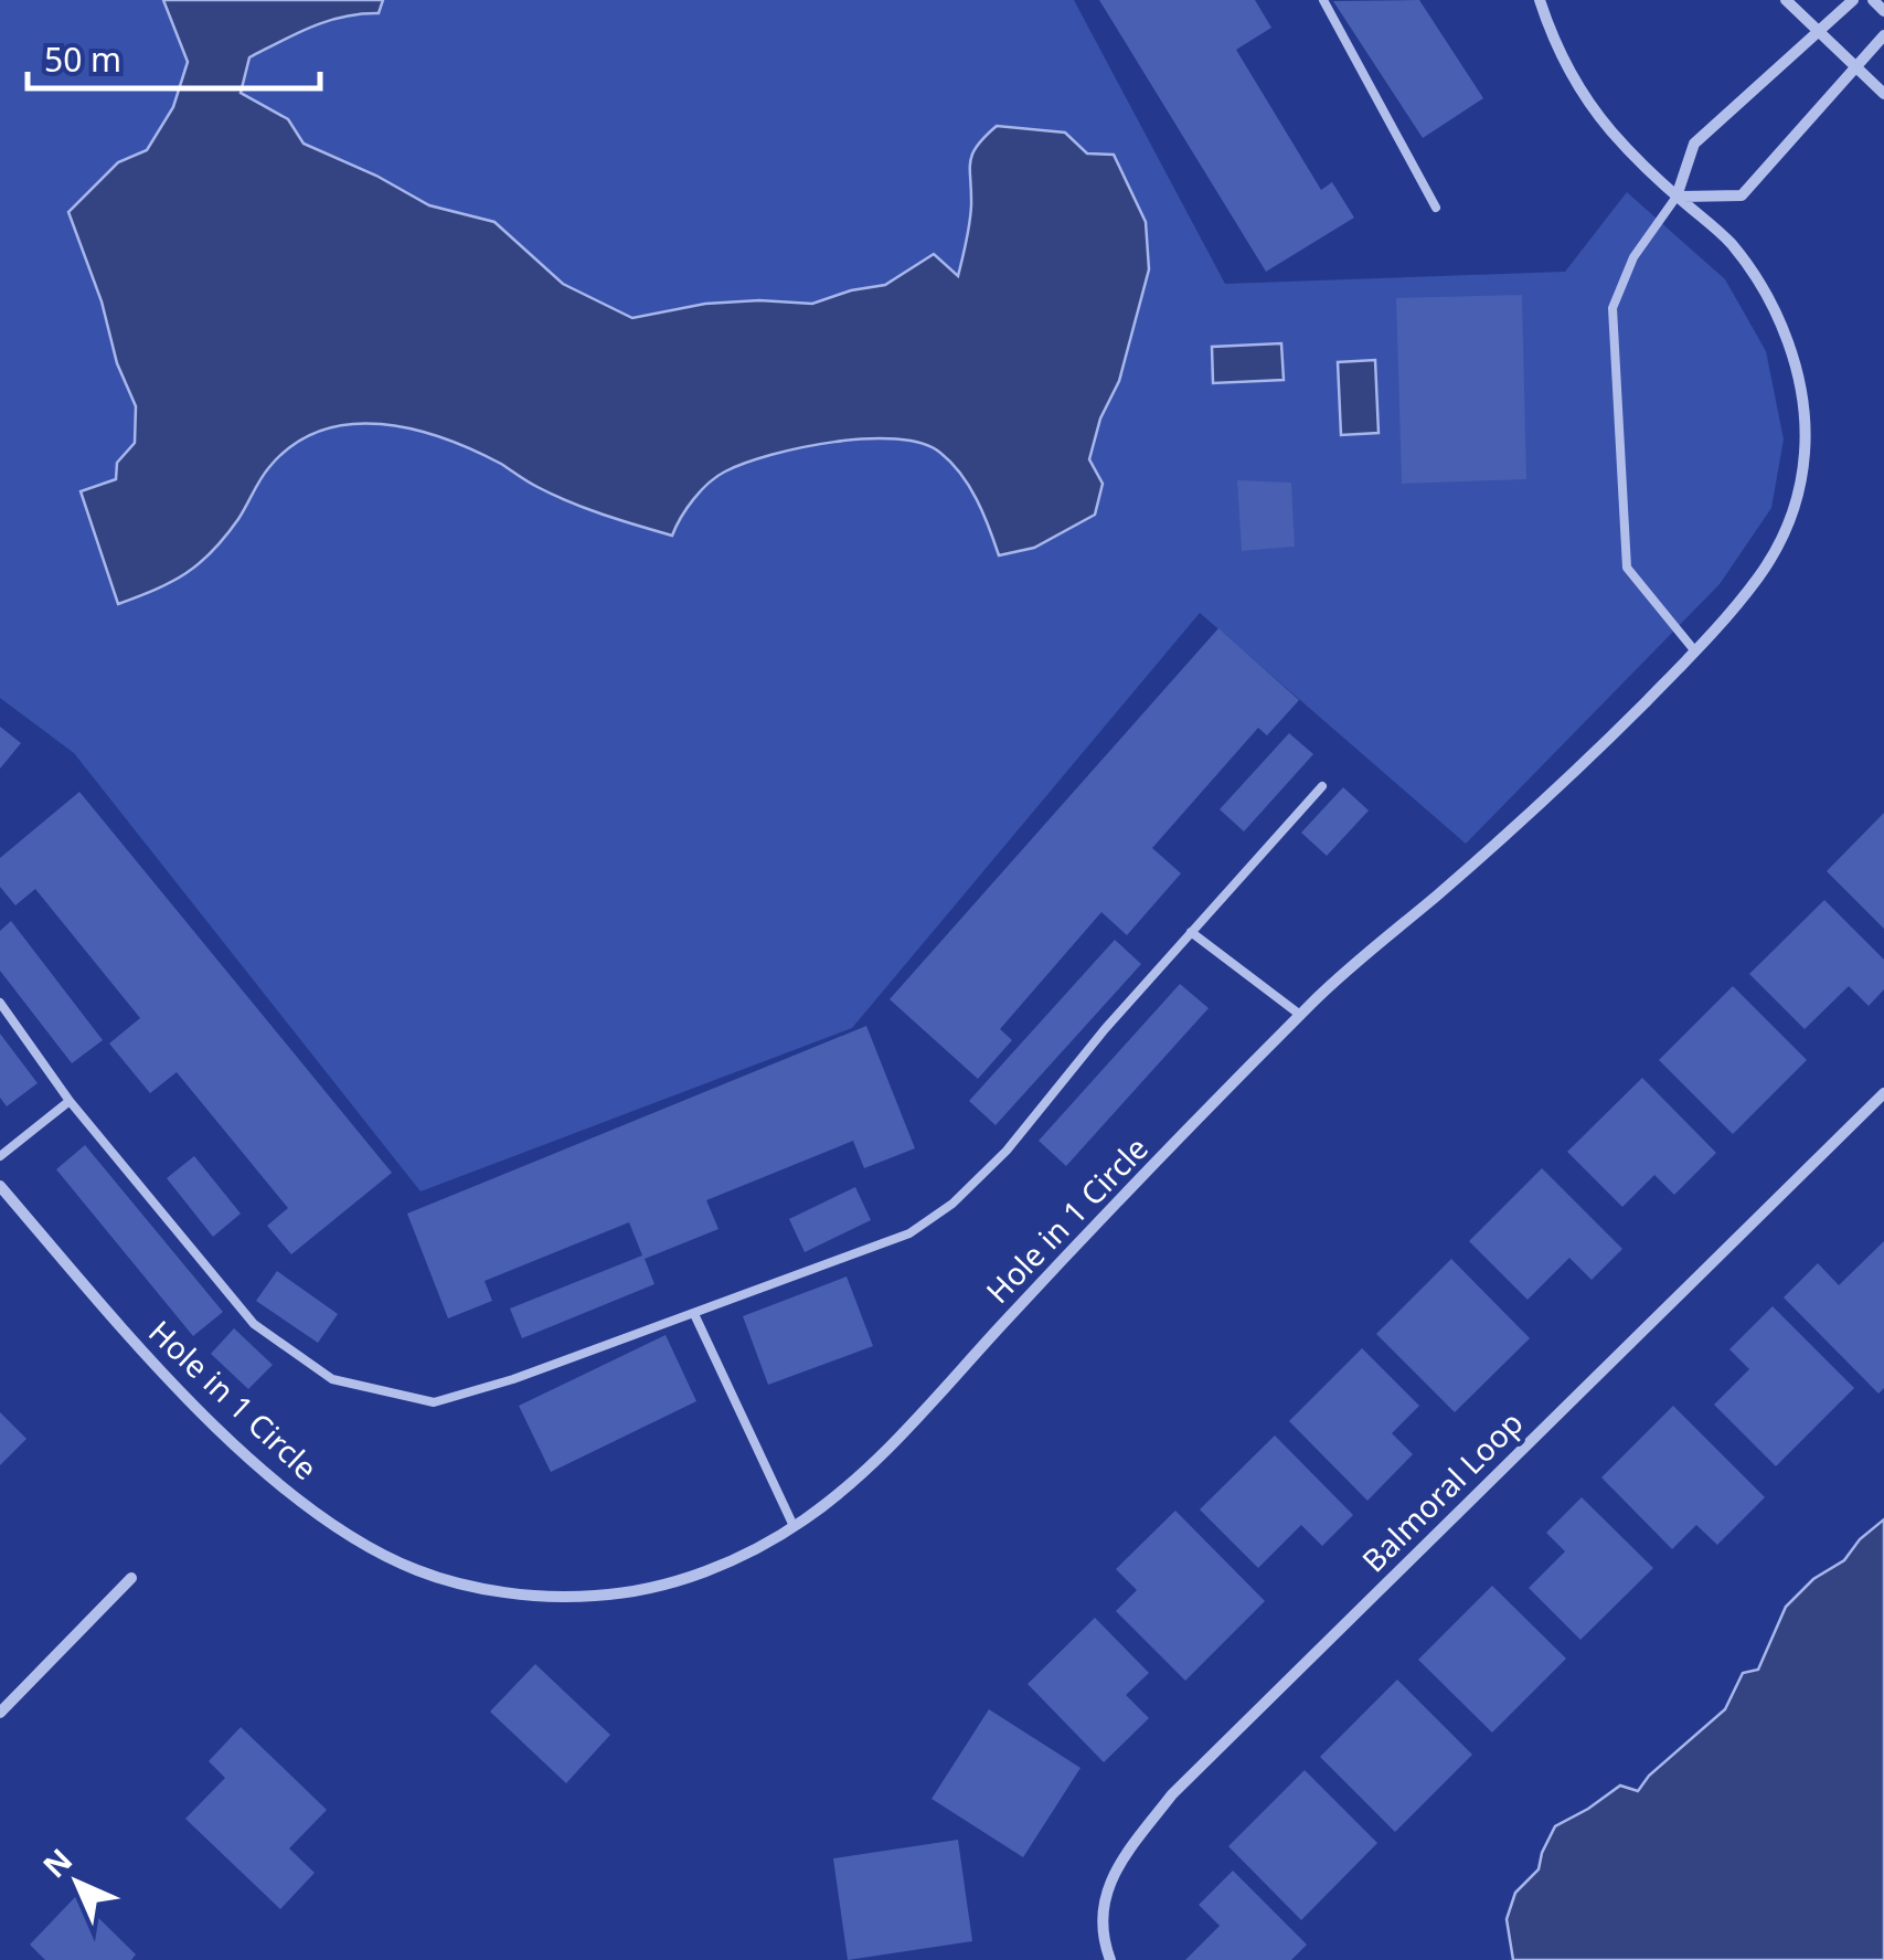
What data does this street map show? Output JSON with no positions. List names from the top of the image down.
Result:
{
  "streets": {
    "street": ["Hole in 1 Circle", "Balmoral Loop"]
  },
  "scale_bar": "50 m",
  "north": "top left"
}
